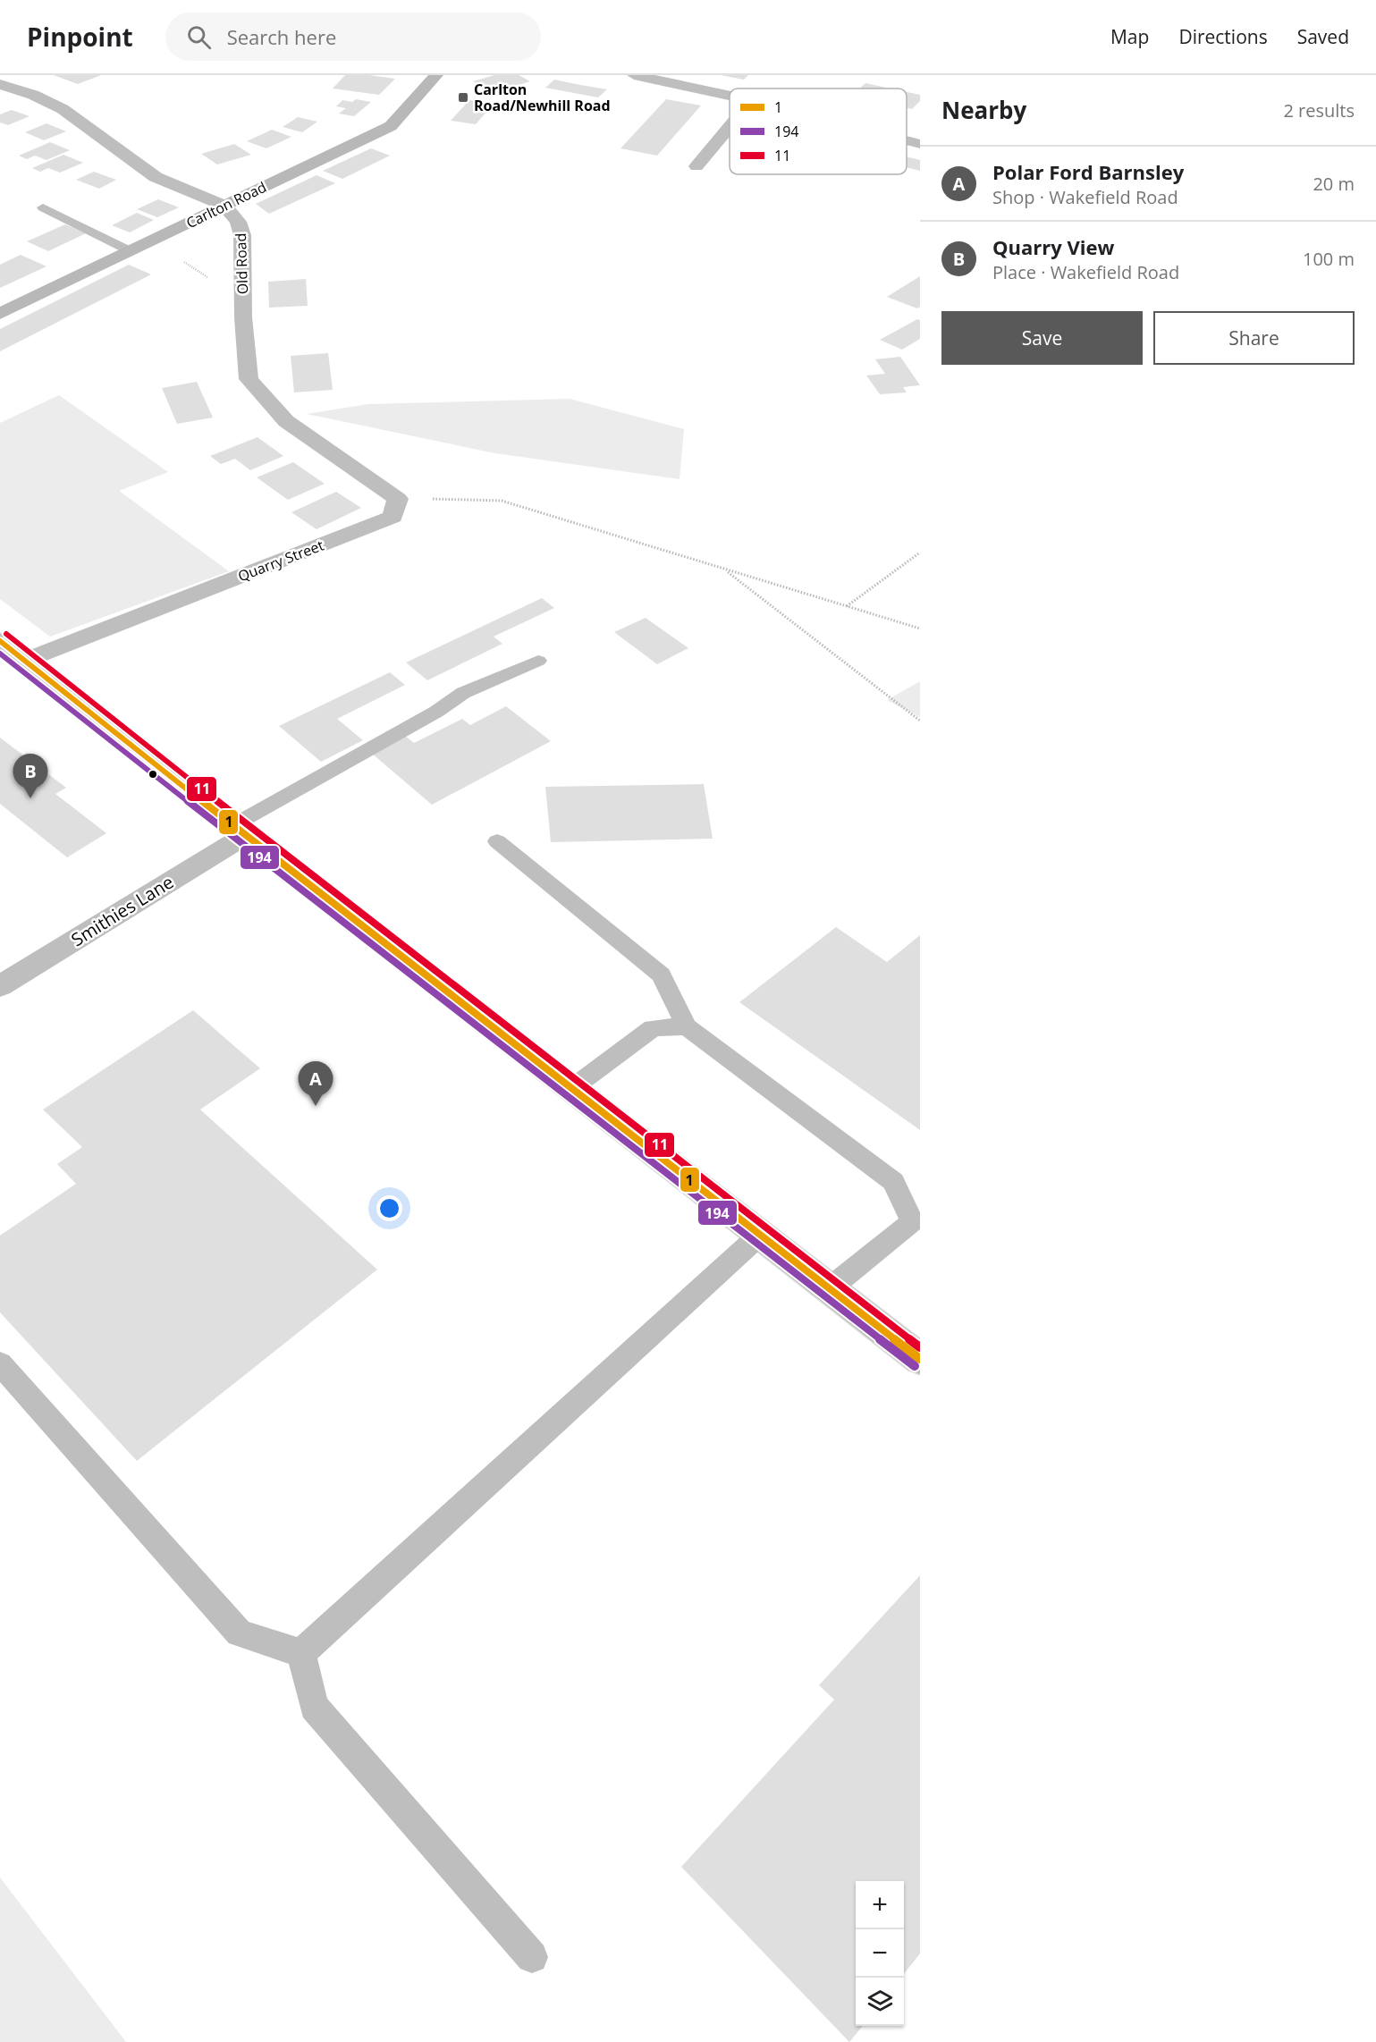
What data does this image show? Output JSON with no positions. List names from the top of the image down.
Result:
{
  "streets": {
    "main road": ["Carlton Road"],
    "street": ["Old Road", "Quarry Street", "Smithies Lane"]
  },
  "crossings": [
    ["Carlton Road", "Old Road"],
    ["Old Road", "Quarry Street"]
  ],
  "places": {
    "transit": ["Carlton Road/Newhill Road"]
  },
  "lines": ["transit line 11", "transit line 1", "transit line 194"],
  "legend": ["1", "194", "11"],
  "page": {
    "header": "Pinpoint",
    "search": "Search here",
    "nav": ["Map", "Directions", "Saved"],
    "heading": ["Nearby", "2 results"],
    "list": [
      {
        "mark": "A",
        "name": "Polar Ford Barnsley",
        "note": "Shop · Wakefield Road",
        "value": "20 m"
      },
      {
        "mark": "B",
        "name": "Quarry View",
        "note": "Place · Wakefield Road",
        "value": "100 m"
      }
    ],
    "buttons": ["Save", "Share"],
    "pins": ["B", "A"],
    "map_buttons": ["+", "−"]
  }
}
